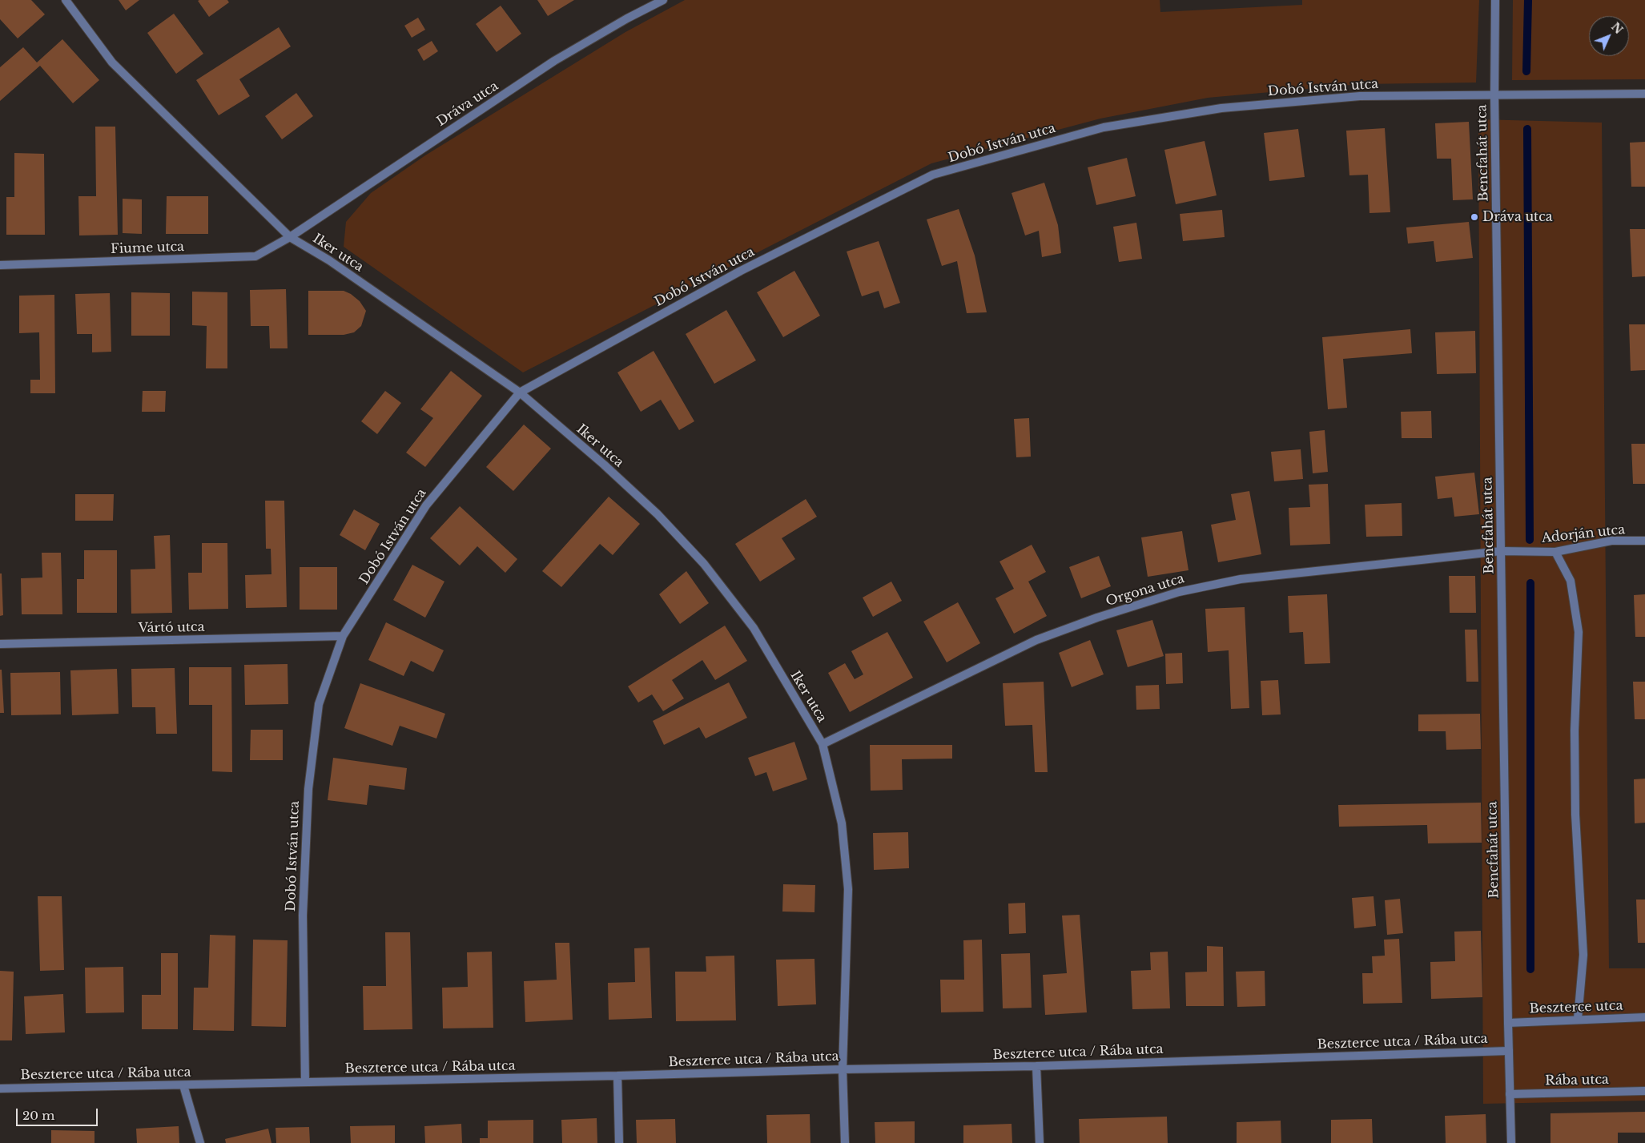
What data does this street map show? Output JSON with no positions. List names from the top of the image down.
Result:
{
  "streets": {
    "street": [
      "Dobó István utca",
      "Dráva utca",
      "Bencfahát utca",
      "Fiume utca",
      "Iker utca",
      "Adorján utca",
      "Orgona utca",
      "Vártó utca",
      "Beszterce utca",
      "Beszterce utca / Rába utca",
      "Rába utca"
    ]
  },
  "crossings": [
    ["Dobó István utca", "Bencfahát utca"],
    ["Dobó István utca", "Iker utca"],
    ["Dobó István utca", "Vártó utca"],
    ["Dobó István utca", "Beszterce utca / Rába utca"],
    ["Dráva utca", "Fiume utca"],
    ["Dráva utca", "Iker utca"],
    ["Bencfahát utca", "Adorján utca"],
    ["Bencfahát utca", "Orgona utca"],
    ["Bencfahát utca", "Beszterce utca"],
    ["Bencfahát utca", "Beszterce utca / Rába utca"],
    ["Bencfahát utca", "Rába utca"],
    ["Fiume utca", "Iker utca"],
    ["Iker utca", "Orgona utca"],
    ["Iker utca", "Beszterce utca / Rába utca"],
    ["Adorján utca", "Orgona utca"]
  ],
  "places": ["Dráva utca"],
  "scale_bar": "20 m",
  "north": "top right"
}
